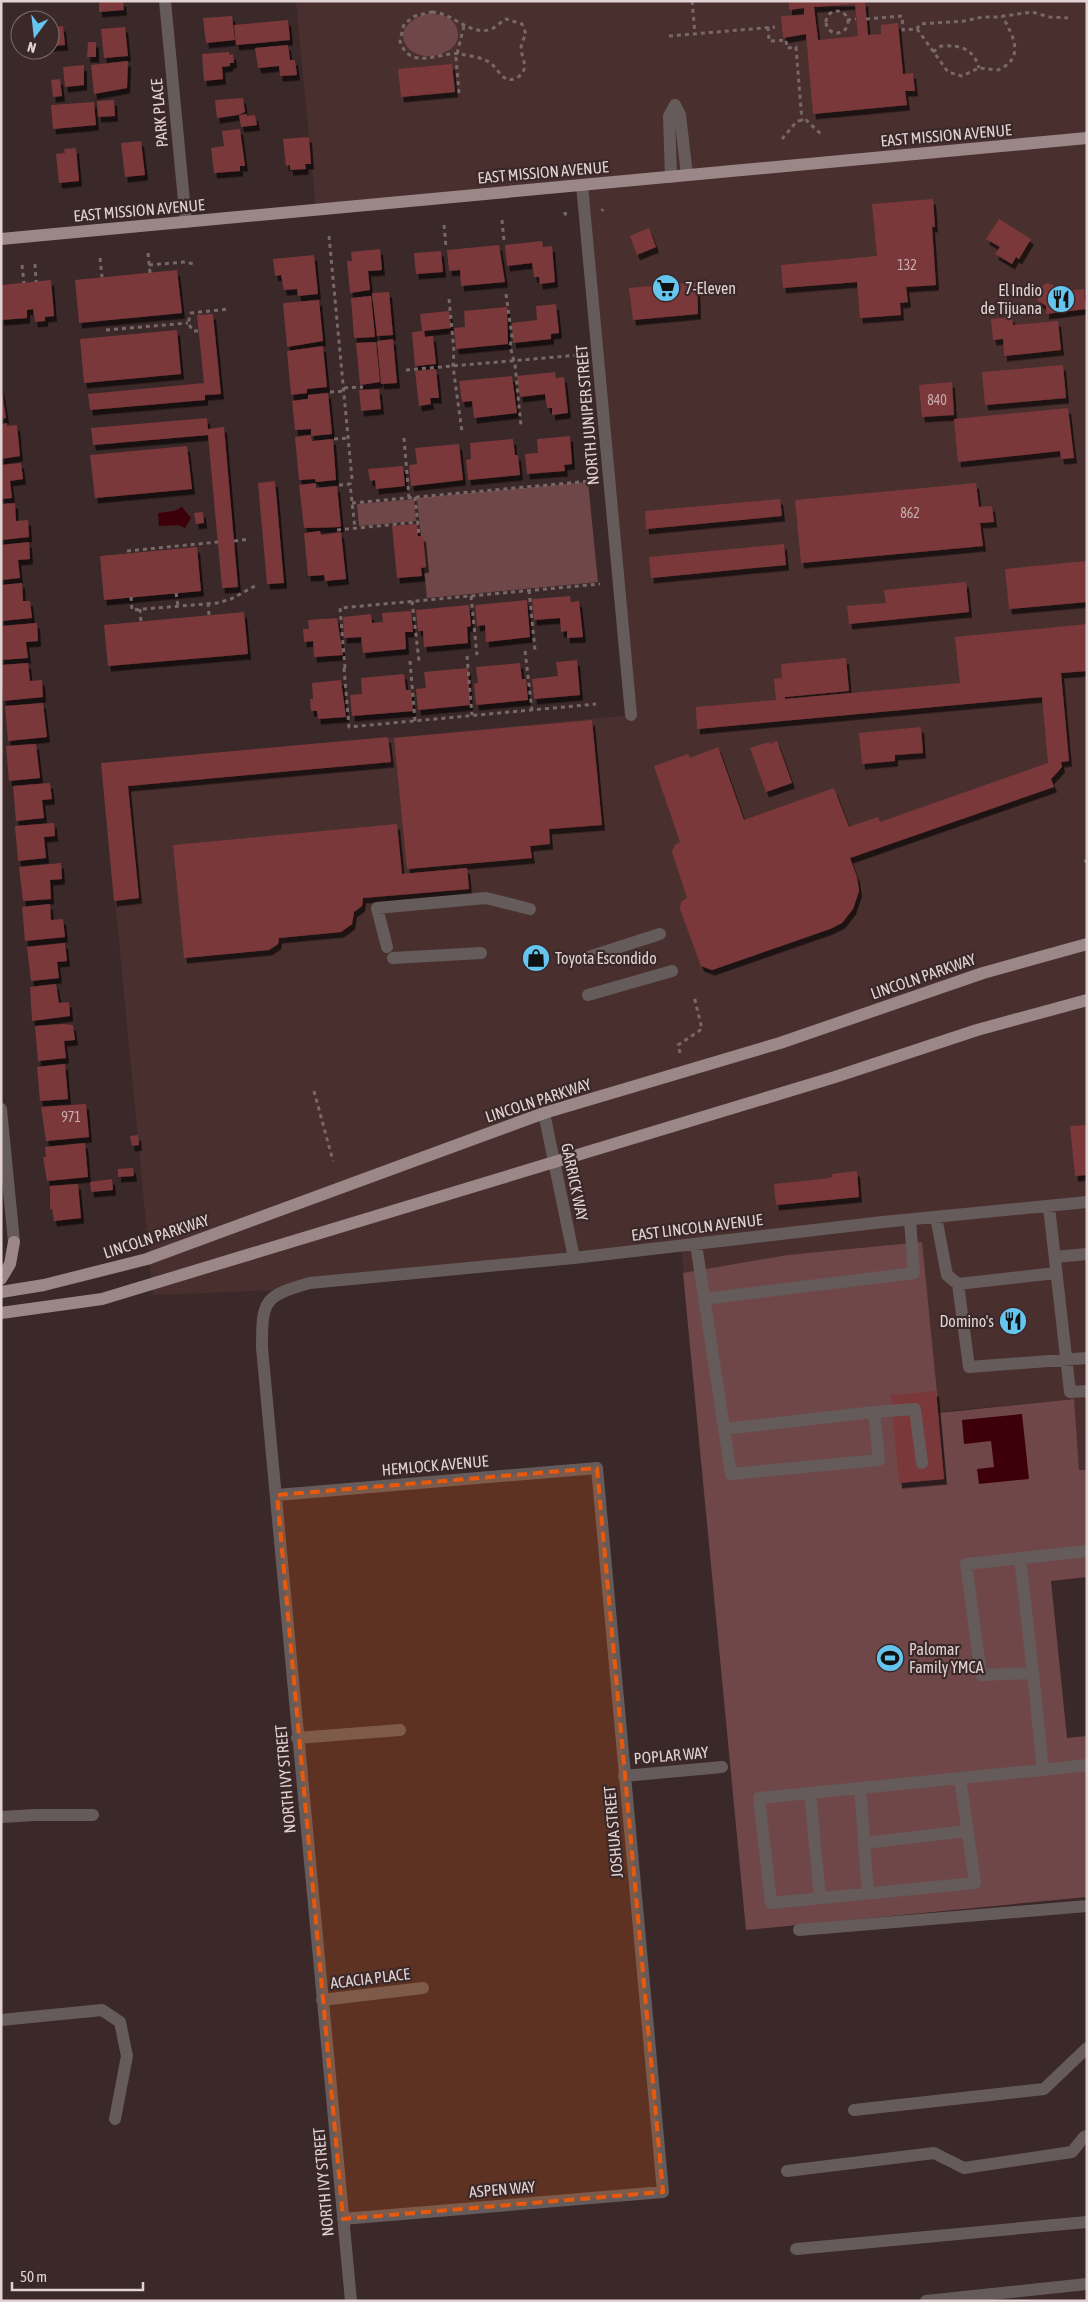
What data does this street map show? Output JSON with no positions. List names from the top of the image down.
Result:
{
  "streets": {
    "main road": ["EAST MISSION AVENUE", "LINCOLN PARKWAY"],
    "street": [
      "PARK PLACE",
      "NORTH JUNIPER STREET",
      "GARRICK WAY",
      "EAST LINCOLN AVENUE",
      "HEMLOCK AVENUE",
      "POPLAR WAY",
      "NORTH IVY STREET",
      "JOSHUA STREET",
      "ACACIA PLACE",
      "ASPEN WAY"
    ]
  },
  "crossings": [
    ["PARK PLACE", "EAST MISSION AVENUE"],
    ["EAST MISSION AVENUE", "NORTH JUNIPER STREET"],
    ["LINCOLN PARKWAY", "GARRICK WAY"],
    ["GARRICK WAY", "EAST LINCOLN AVENUE"],
    ["EAST LINCOLN AVENUE", "NORTH IVY STREET"],
    ["HEMLOCK AVENUE", "NORTH IVY STREET"],
    ["HEMLOCK AVENUE", "JOSHUA STREET"],
    ["POPLAR WAY", "JOSHUA STREET"],
    ["NORTH IVY STREET", "ACACIA PLACE"],
    ["NORTH IVY STREET", "ASPEN WAY"],
    ["JOSHUA STREET", "ASPEN WAY"]
  ],
  "places": {
    "supermarket": ["7-Eleven"],
    "restaurant": ["El Indio de Tijuana", "Domino's"],
    "shop": ["Toyota Escondido"],
    "sports": ["Palomar Family YMCA"]
  },
  "house_numbers": [
    "132",
    "840",
    "862",
    "971"
  ],
  "scale_bar": "50 m",
  "north": "bottom"
}
